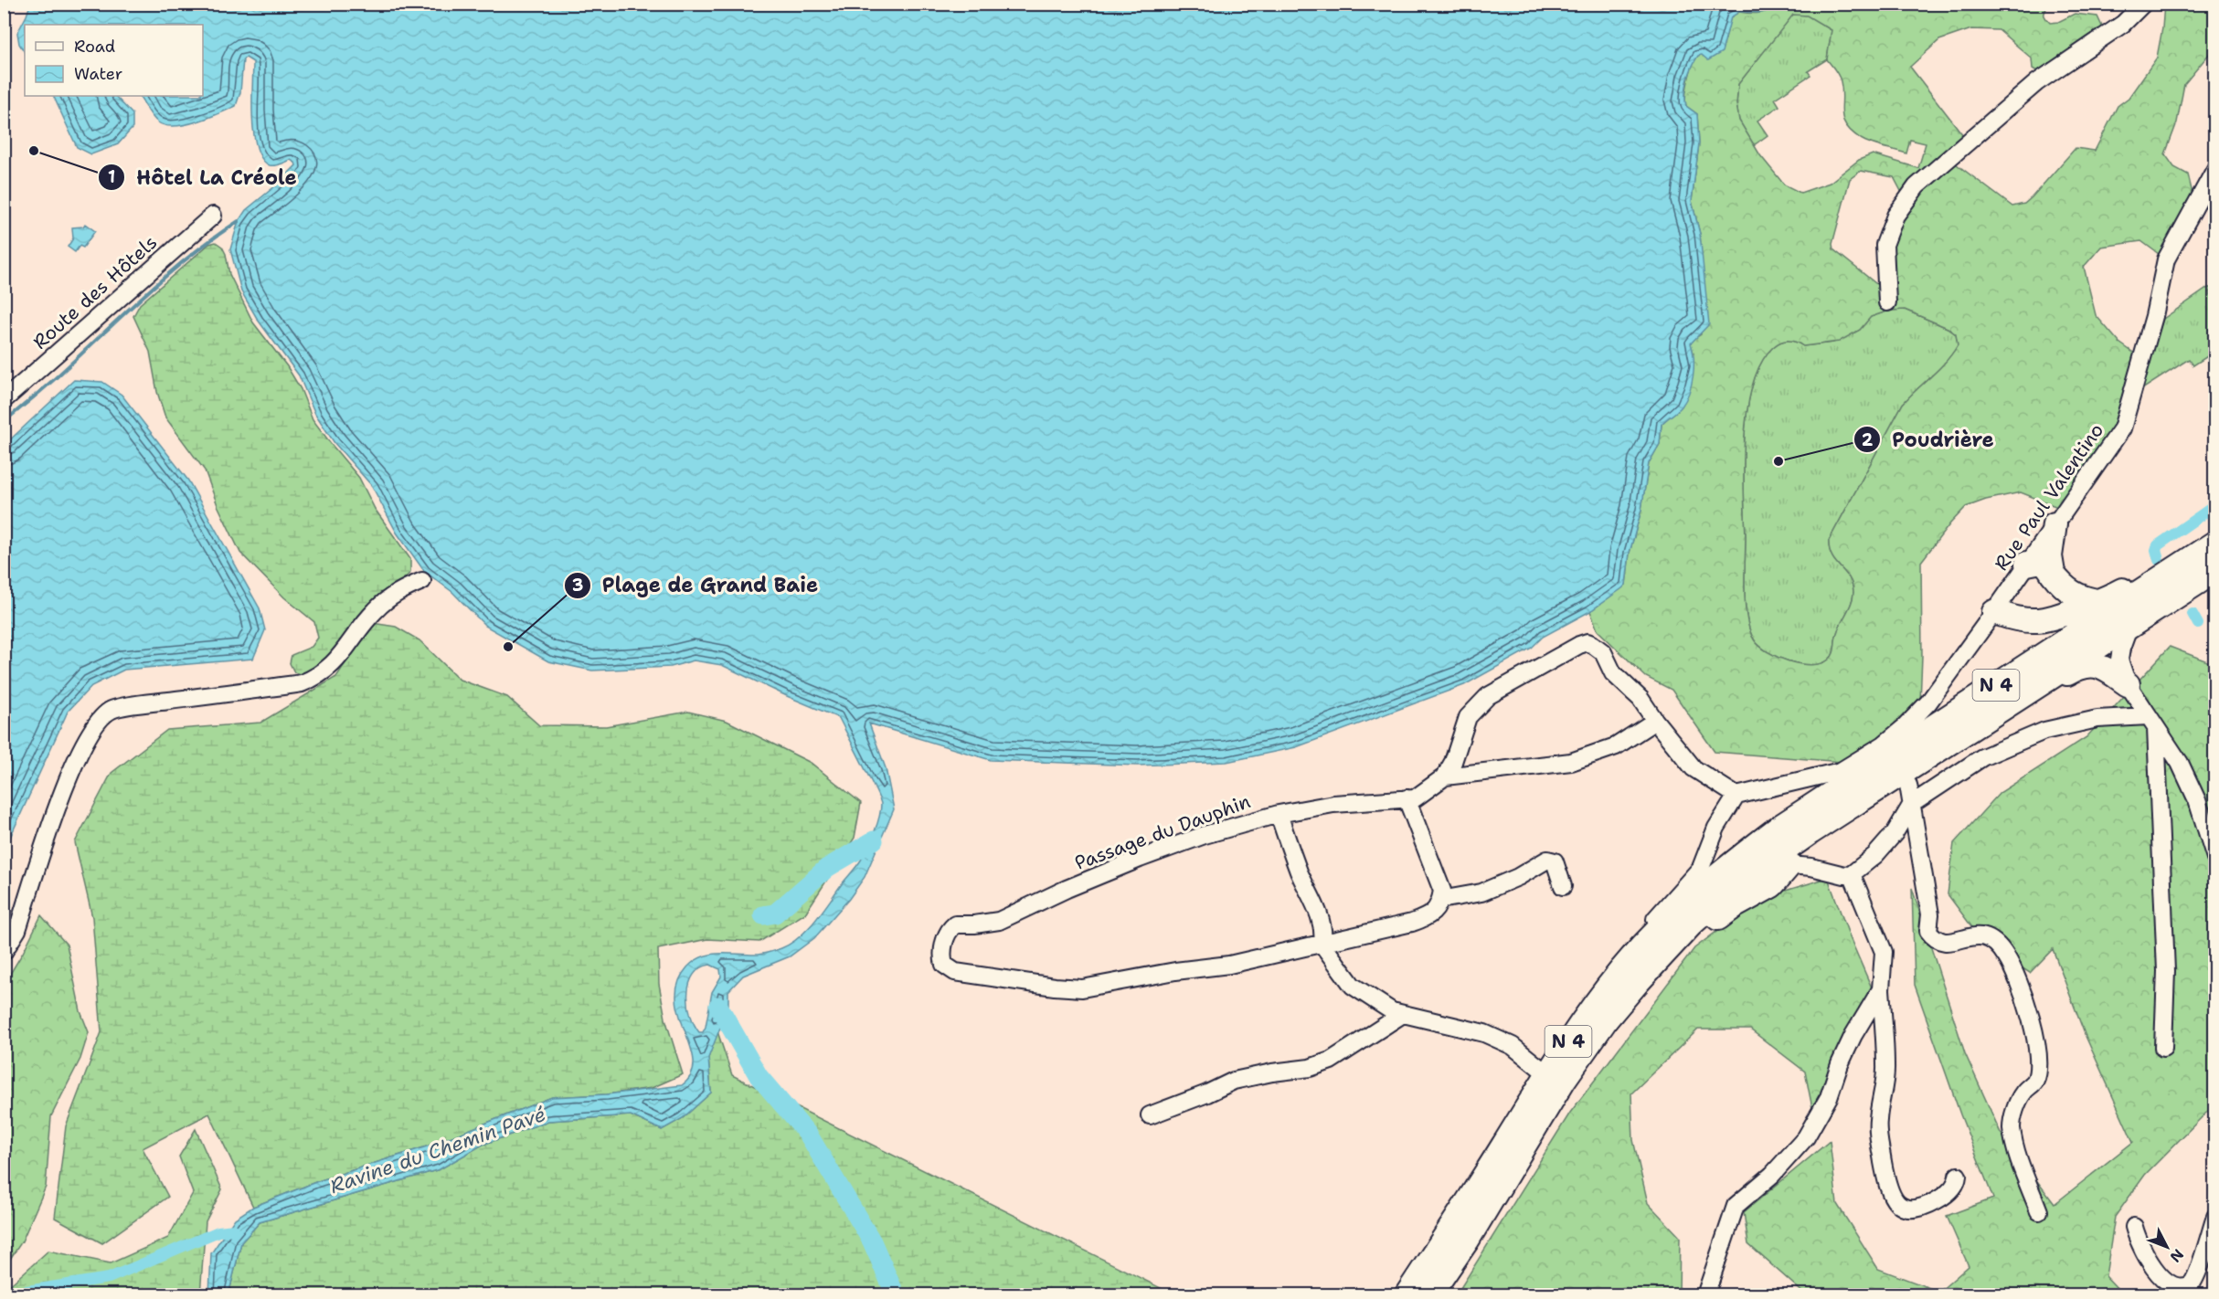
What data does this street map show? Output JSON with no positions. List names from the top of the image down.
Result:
{
  "streets": {
    "highway": ["N 4"],
    "street": ["Route des Hôtels", "Rue Paul Valentino", "Passage du Dauphin"]
  },
  "crossings": [
    ["Rue Paul Valentino", "Passage du Dauphin"]
  ],
  "water": ["Ravine du Chemin Pavé"],
  "places": ["Hôtel La Créole", "Poudrière", "Plage de Grand Baie"],
  "legend": ["Road", "Water"],
  "north": "bottom right"
}
